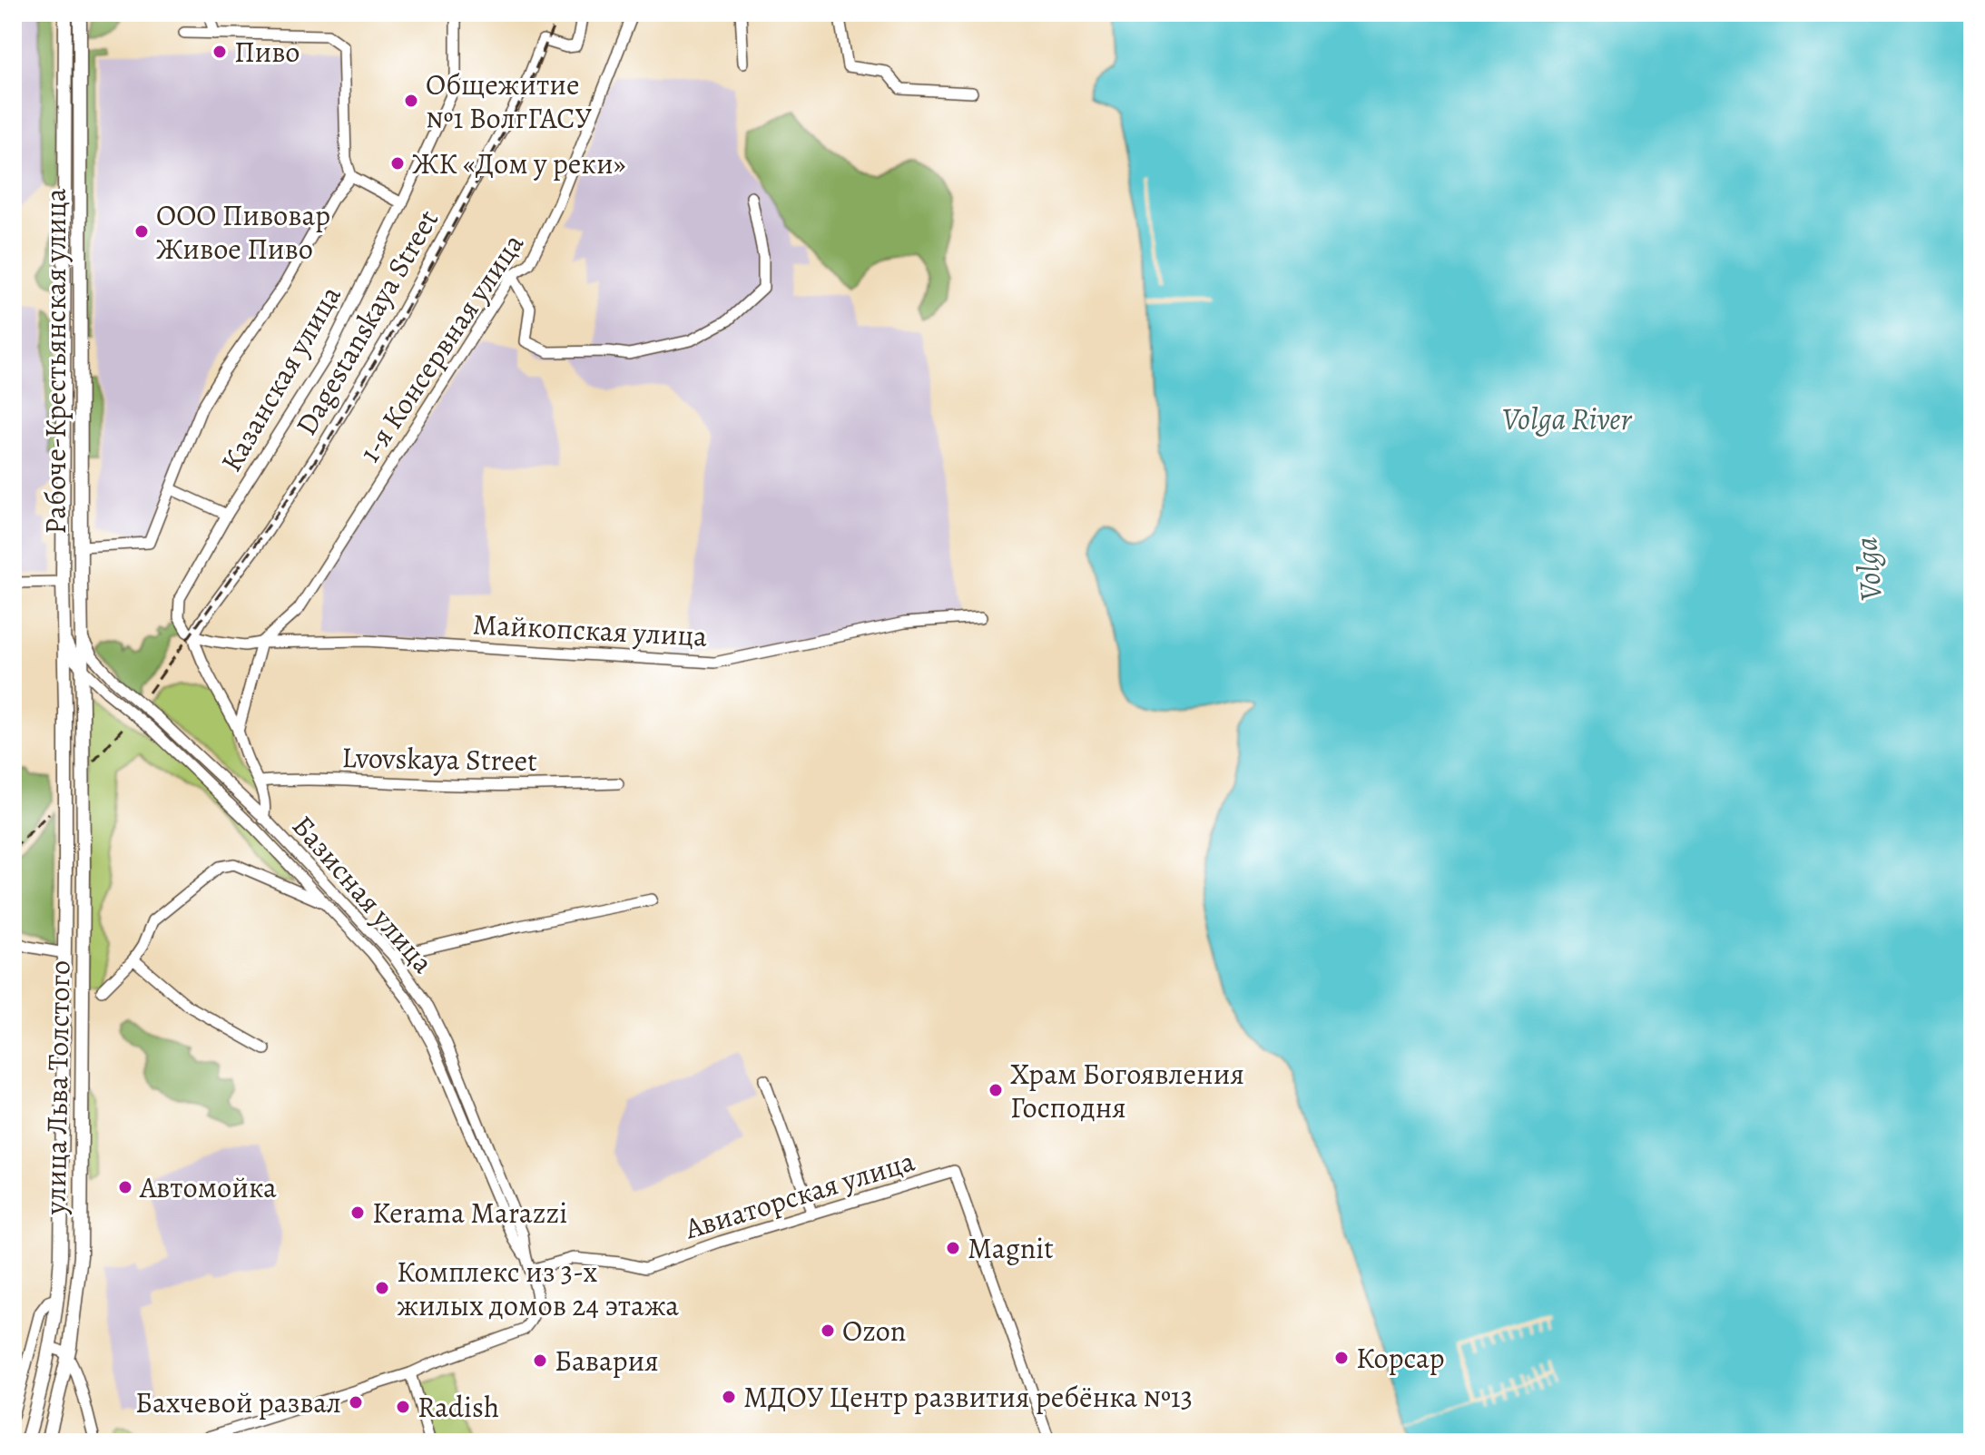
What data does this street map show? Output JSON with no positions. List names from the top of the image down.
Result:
{
  "streets": {
    "main road": ["Рабоче-Крестьянская улица", "улица Льва Толстого"],
    "street": [
      "Dagestanskaya Street",
      "1-я Консервная улица",
      "Казанская улица",
      "Майкопская улица",
      "Lvovskaya Street",
      "Базисная улица",
      "Авиаторская улица"
    ]
  },
  "crossings": [
    ["Dagestanskaya Street", "Казанская улица"],
    ["Dagestanskaya Street", "Майкопская улица"],
    ["1-я Консервная улица", "Майкопская улица"],
    ["Рабоче-Крестьянская улица", "Базисная улица"],
    ["Рабоче-Крестьянская улица", "улица Льва Толстого"],
    ["Казанская улица", "Майкопская улица"],
    ["Казанская улица", "Lvovskaya Street"],
    ["Казанская улица", "Базисная улица"],
    ["Базисная улица", "Авиаторская улица"]
  ],
  "water": ["Volga River", "Volga"],
  "places": [
    "Пиво",
    "Общежитие №1 ВолгГАСУ",
    "ЖК «Дом у реки»",
    "ООО Пивовар Живое Пиво",
    "Храм Богоявления Господня",
    "Автомойка",
    "Kerama Marazzi",
    "Magnit",
    "Комплекс из 3-х жилых домов 24 этажа",
    "Ozon",
    "Корсар",
    "Бавария",
    "МДОУ Центр развития ребёнка №13",
    "Бахчевой развал",
    "Radish"
  ]
}
